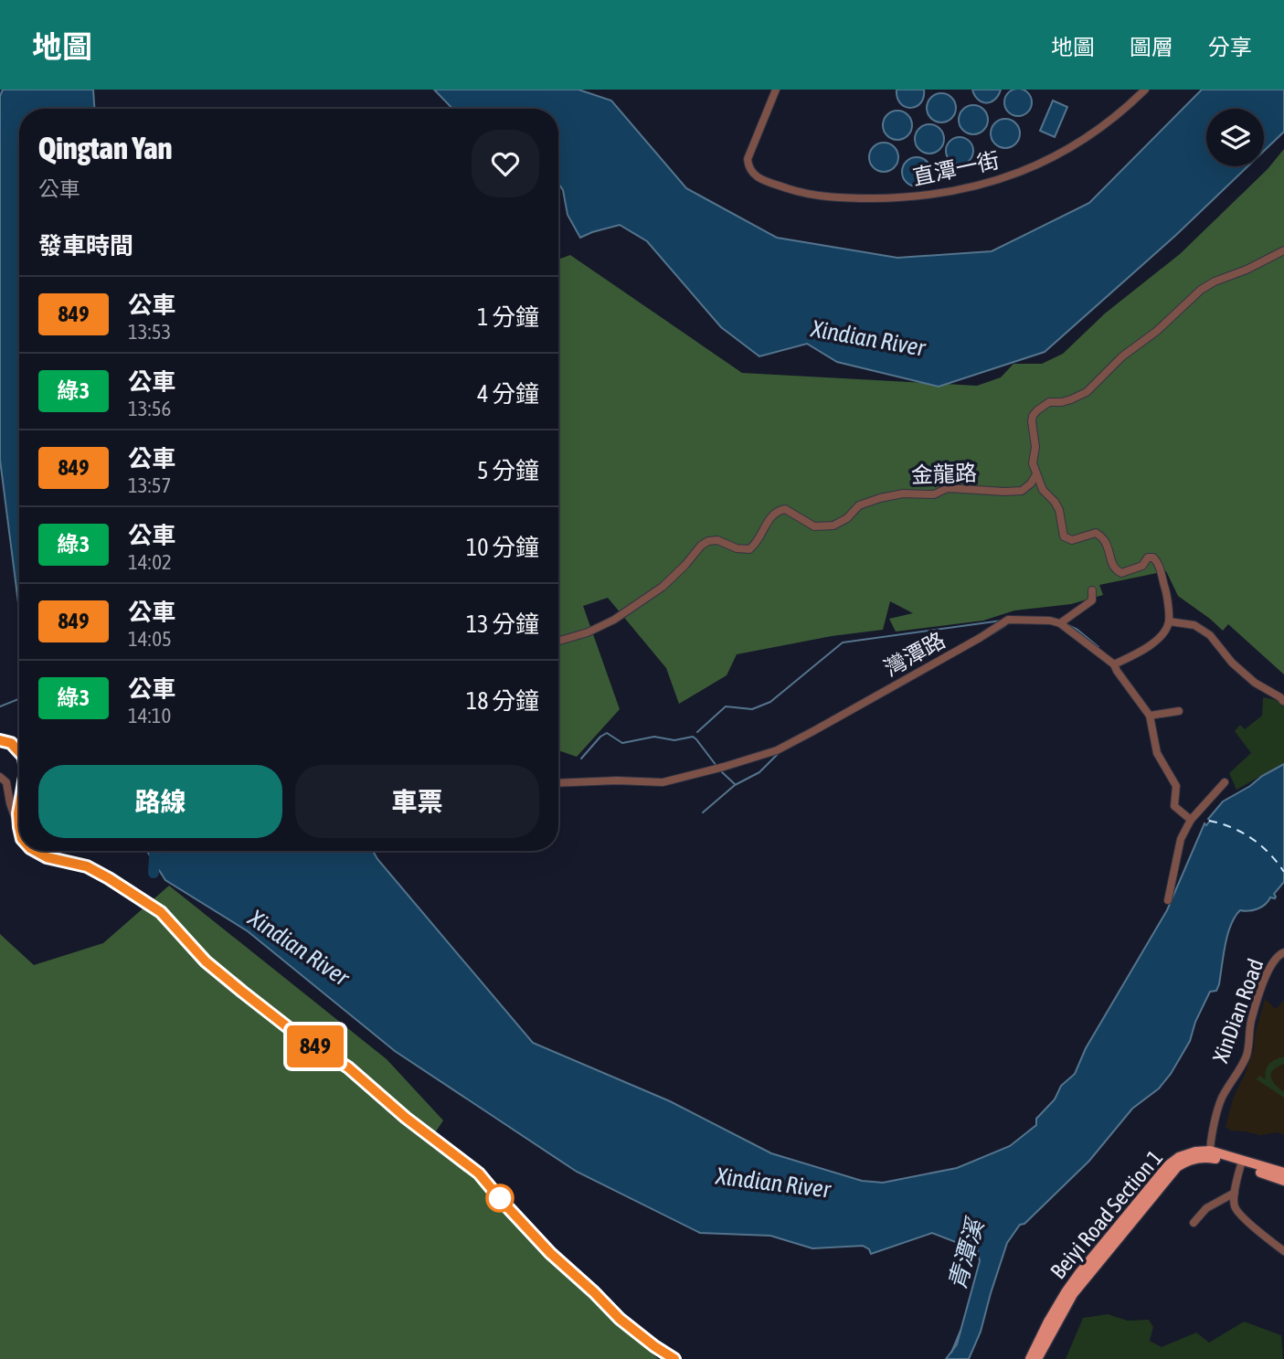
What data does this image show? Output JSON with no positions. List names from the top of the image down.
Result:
{
  "streets": {
    "main road": ["Beiyi Road Section 1"],
    "street": [
      "直潭一街",
      "金龍路",
      "灣潭路",
      "XinDian Road"
    ]
  },
  "crossings": [
    ["XinDian Road", "Beiyi Road Section 1"]
  ],
  "water": ["Xindian River", "青潭溪"],
  "lines": ["bus line 849"],
  "page": {
    "header": "地圖",
    "nav": ["地圖", "圖層", "分享"],
    "on_map": "849",
    "heading": [
      ["Qingtan Yan", "公車"],
      "發車時間"
    ],
    "list": [
      {
        "mark": "849",
        "name": "公車",
        "note": "13:53",
        "value": "1 分鐘"
      },
      {
        "mark": "綠3",
        "name": "公車",
        "note": "13:56",
        "value": "4 分鐘"
      },
      {
        "mark": "849",
        "name": "公車",
        "note": "13:57",
        "value": "5 分鐘"
      },
      {
        "mark": "綠3",
        "name": "公車",
        "note": "14:02",
        "value": "10 分鐘"
      },
      {
        "mark": "849",
        "name": "公車",
        "note": "14:05",
        "value": "13 分鐘"
      },
      {
        "mark": "綠3",
        "name": "公車",
        "note": "14:10",
        "value": "18 分鐘"
      }
    ],
    "buttons": ["路線", "車票"]
  }
}
